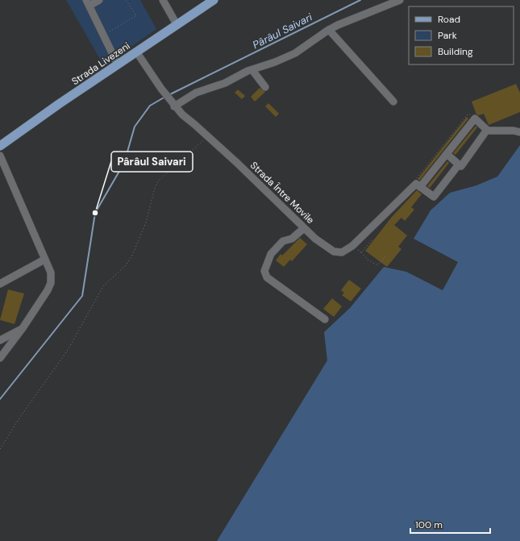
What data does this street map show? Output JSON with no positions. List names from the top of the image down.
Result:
{
  "streets": {
    "main road": ["Strada Livezeni"],
    "street": ["Strada Între Movile"]
  },
  "crossings": [
    ["Strada Livezeni", "Strada Între Movile"]
  ],
  "water": ["Pârâul Saivari"],
  "places": ["Pârâul Saivari"],
  "legend": ["Road", "Park", "Building"],
  "scale_bar": "100 m"
}
